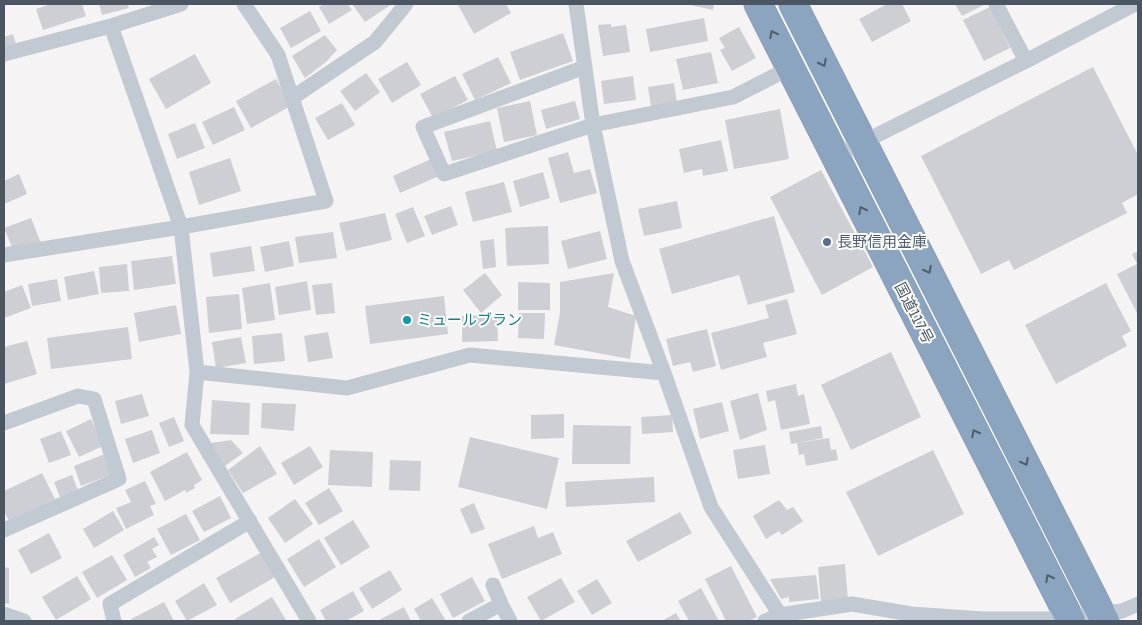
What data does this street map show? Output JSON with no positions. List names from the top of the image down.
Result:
{
  "streets": {
    "highway": ["国道117号"]
  },
  "places": ["長野信用金庫", "ミュールブラン"]
}
